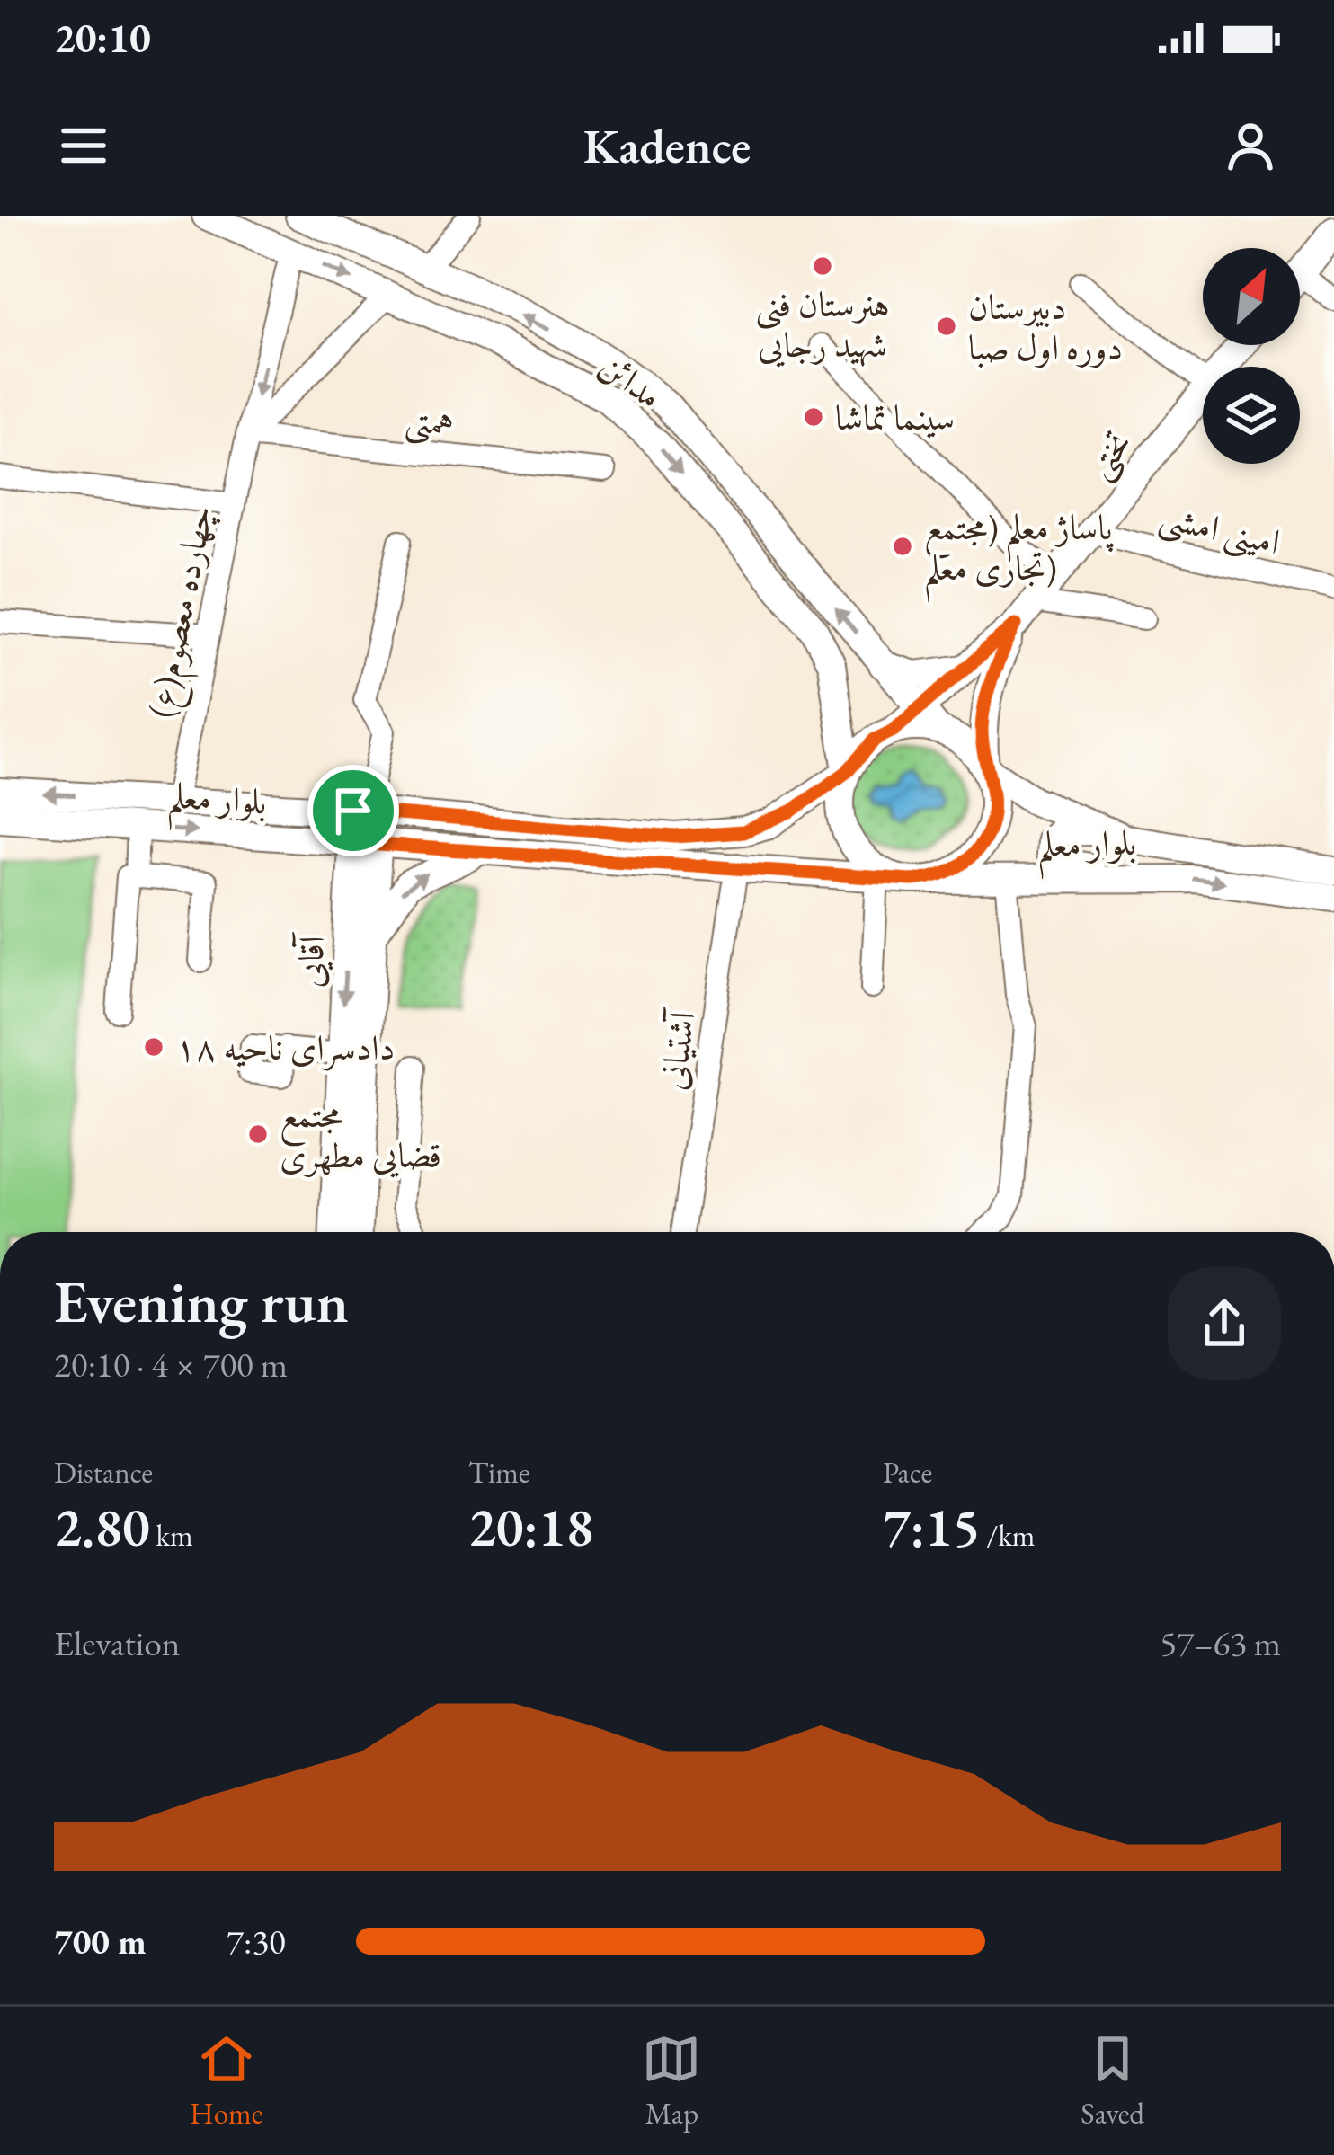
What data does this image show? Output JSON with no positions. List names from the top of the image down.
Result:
{
  "streets": {
    "main road": [
      "مدائن",
      "تختی",
      "بلوار معلم",
      "آقایی"
    ],
    "street": [
      "همتی",
      "امینی امشی",
      "چهارده معصوم(ع)",
      "آشتیانی"
    ]
  },
  "crossings": [
    ["مدائن", "تختی"],
    ["مدائن", "چهارده معصوم(ع)"],
    ["مدائن", "بلوار معلم"],
    ["همتی", "چهارده معصوم(ع)"],
    ["تختی", "امینی امشی"],
    ["تختی", "بلوار معلم"],
    ["چهارده معصوم(ع)", "بلوار معلم"],
    ["بلوار معلم", "آقایی"],
    ["بلوار معلم", "آشتیانی"]
  ],
  "places": [
    "هنرستان فنی شهید رجایی",
    "دبیرستان دوره اول صبا",
    "سینما تماشا",
    "پاساژ معلم (مجتمع تجاری معلم)",
    "دادسرای ناحیه ۱۸",
    "مجتمع قضایی مطهری"
  ],
  "north": "top right",
  "page": {
    "status": "20:10",
    "header": "Kadence",
    "heading": ["Evening run", "20:10 · 4 × 700 m"],
    "stats": [
      ["Distance", "2.80 km"],
      ["Time", "20:18"],
      ["Pace", "7:15 /km"]
    ],
    "chart": ["Elevation", "57–63 m"],
    "list": [
      {
        "name": "700 m",
        "note": "7:30"
      }
    ],
    "tabs": ["Home", "Map", "Saved"]
  }
}
